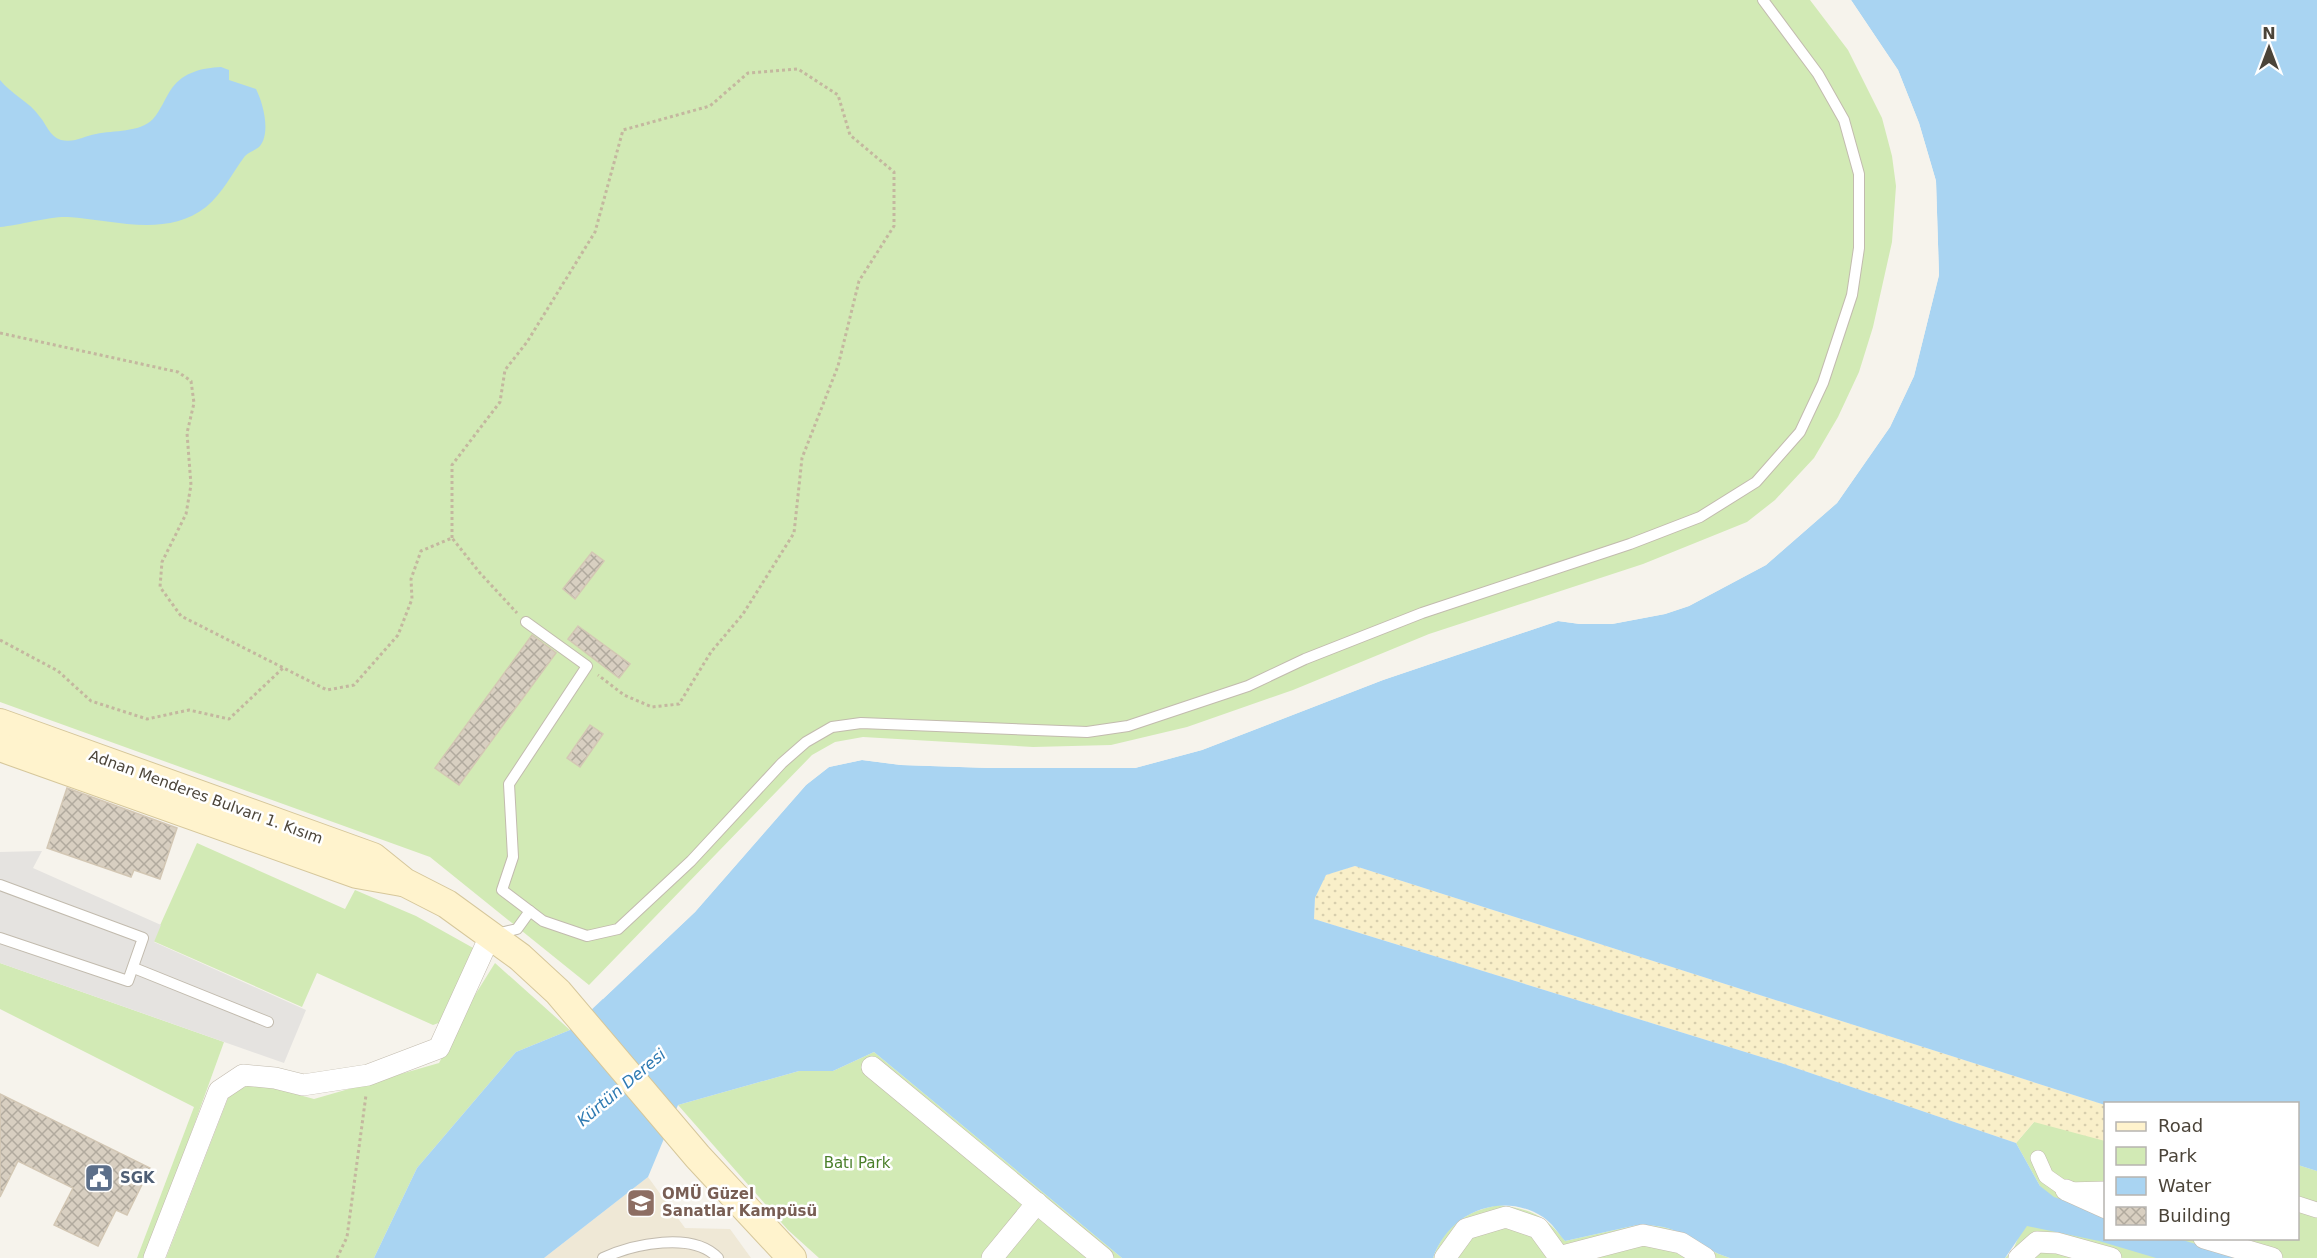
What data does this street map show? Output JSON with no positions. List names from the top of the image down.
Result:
{
  "streets": {
    "main road": ["Adnan Menderes Bulvarı 1. Kısım"]
  },
  "water": ["Kürtün Deresi"],
  "parks": ["Batı Park"],
  "places": {
    "public building": ["SGK"],
    "school or university": ["OMÜ Güzel Sanatlar Kampüsü"]
  },
  "legend": [
    "Road",
    "Park",
    "Water",
    "Building"
  ],
  "north": "top"
}
